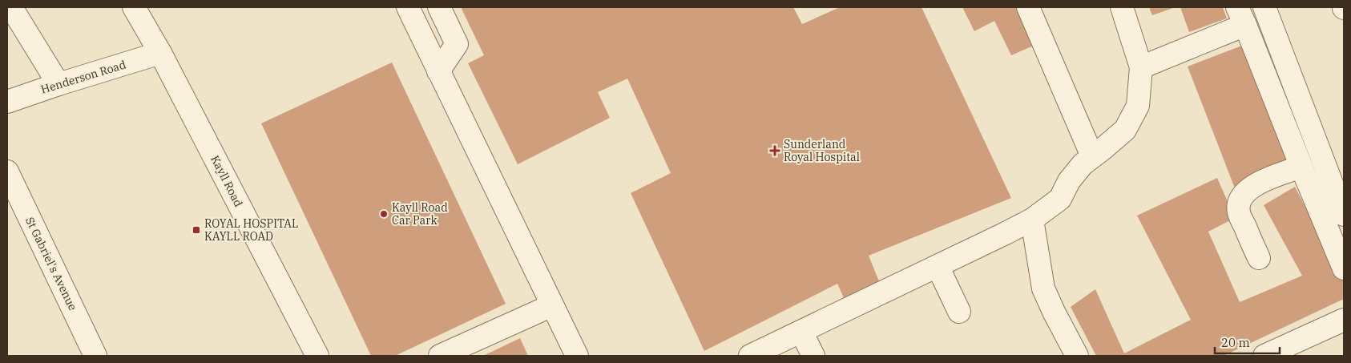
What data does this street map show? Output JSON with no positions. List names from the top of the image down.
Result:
{
  "streets": {
    "street": ["Henderson Road", "Kayll Road", "St Gabriel's Avenue"]
  },
  "crossings": [
    ["Henderson Road", "Kayll Road"]
  ],
  "places": {
    "health": ["Sunderland Royal Hospital"],
    "other": ["Kayll Road Car Park"],
    "transit": ["ROYAL HOSPITAL KAYLL ROAD"]
  },
  "scale_bar": "20 m"
}
